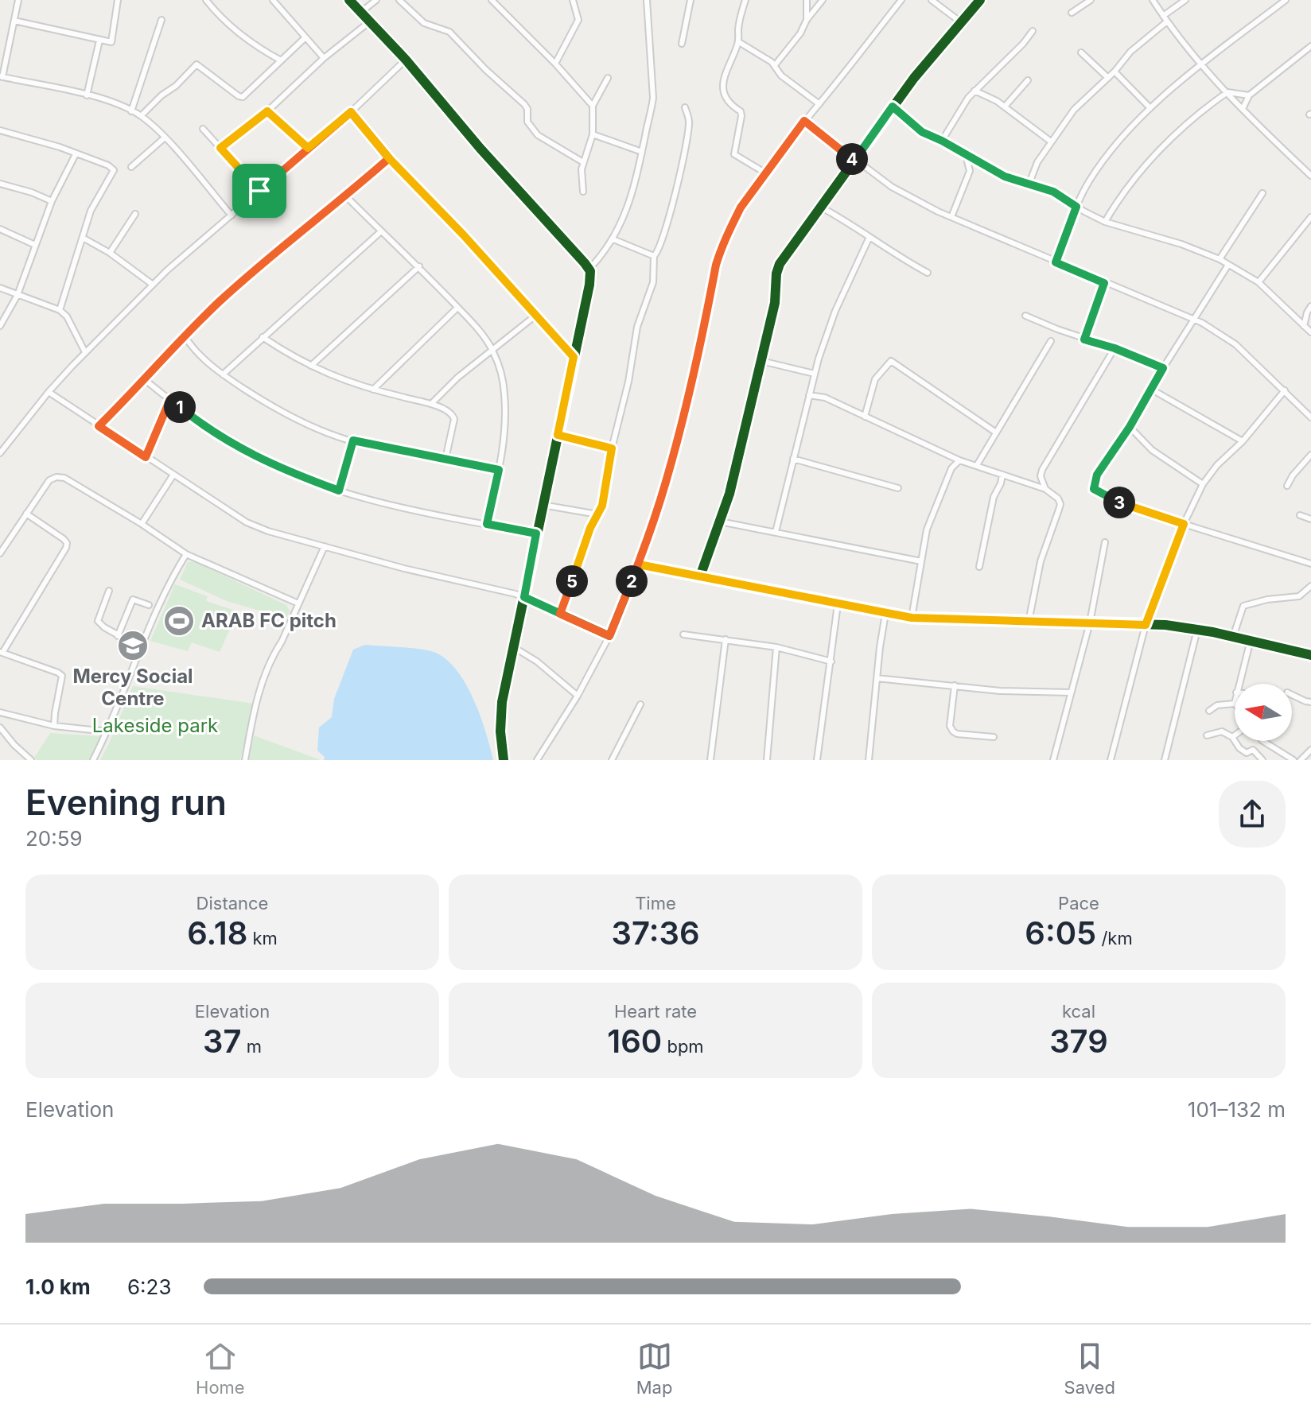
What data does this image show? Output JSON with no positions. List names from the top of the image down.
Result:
{
  "parks": ["Lakeside park"],
  "places": {
    "sports": ["ARAB FC pitch"],
    "school or university": ["Mercy Social Centre"]
  },
  "north": "left",
  "page": {
    "pins": [
      "4",
      "1",
      "3",
      "2",
      "5"
    ],
    "heading": ["Evening run", "20:59"],
    "stats": [
      ["Distance", "6.18 km"],
      ["Time", "37:36"],
      ["Pace", "6:05 /km"],
      ["Elevation", "37 m"],
      ["Heart rate", "160 bpm"],
      ["kcal", "379"]
    ],
    "chart": ["Elevation", "101–132 m"],
    "list": [
      {
        "name": "1.0 km",
        "note": "6:23"
      }
    ],
    "tabs": ["Home", "Map", "Saved"]
  }
}
